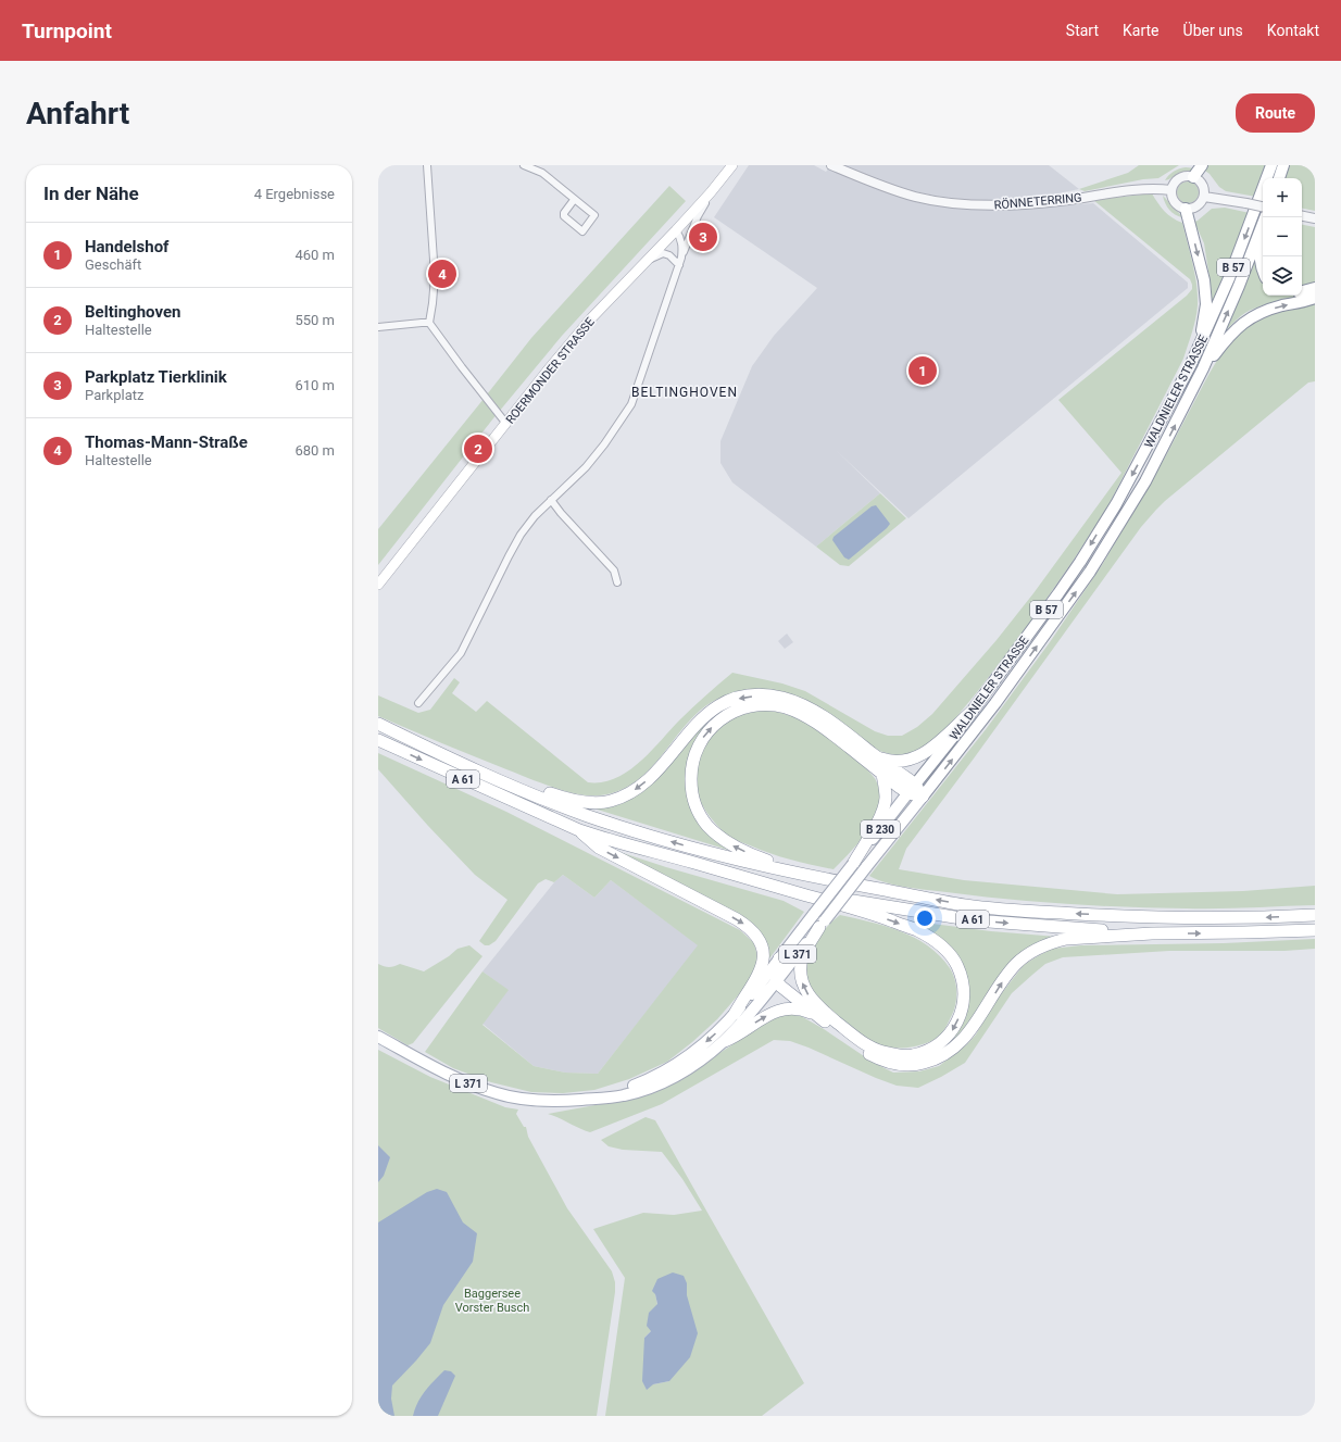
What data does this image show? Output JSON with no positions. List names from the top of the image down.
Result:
{
  "streets": {
    "highway": ["A 61"],
    "main road": [
      "B 57",
      "ROERMONDER STRASSE",
      "WALDNIELER STRASSE",
      "B 230",
      "L 371"
    ],
    "street": ["RÖNNETERRING"]
  },
  "districts": ["BELTINGHOVEN"],
  "parks": ["Baggersee Vorster Busch"],
  "page": {
    "header": "Turnpoint",
    "nav": [
      "Start",
      "Karte",
      "Über uns",
      "Kontakt"
    ],
    "buttons": "Route",
    "title": "Anfahrt",
    "heading": ["In der Nähe", "4 Ergebnisse"],
    "map_buttons": ["+", "−"],
    "pins": [
      "3",
      "4",
      "1",
      "2"
    ],
    "list": [
      {
        "mark": "1",
        "name": "Handelshof",
        "note": "Geschäft",
        "value": "460 m"
      },
      {
        "mark": "2",
        "name": "Beltinghoven",
        "note": "Haltestelle",
        "value": "550 m"
      },
      {
        "mark": "3",
        "name": "Parkplatz Tierklinik",
        "note": "Parkplatz",
        "value": "610 m"
      },
      {
        "mark": "4",
        "name": "Thomas-Mann-Straße",
        "note": "Haltestelle",
        "value": "680 m"
      }
    ]
  }
}
